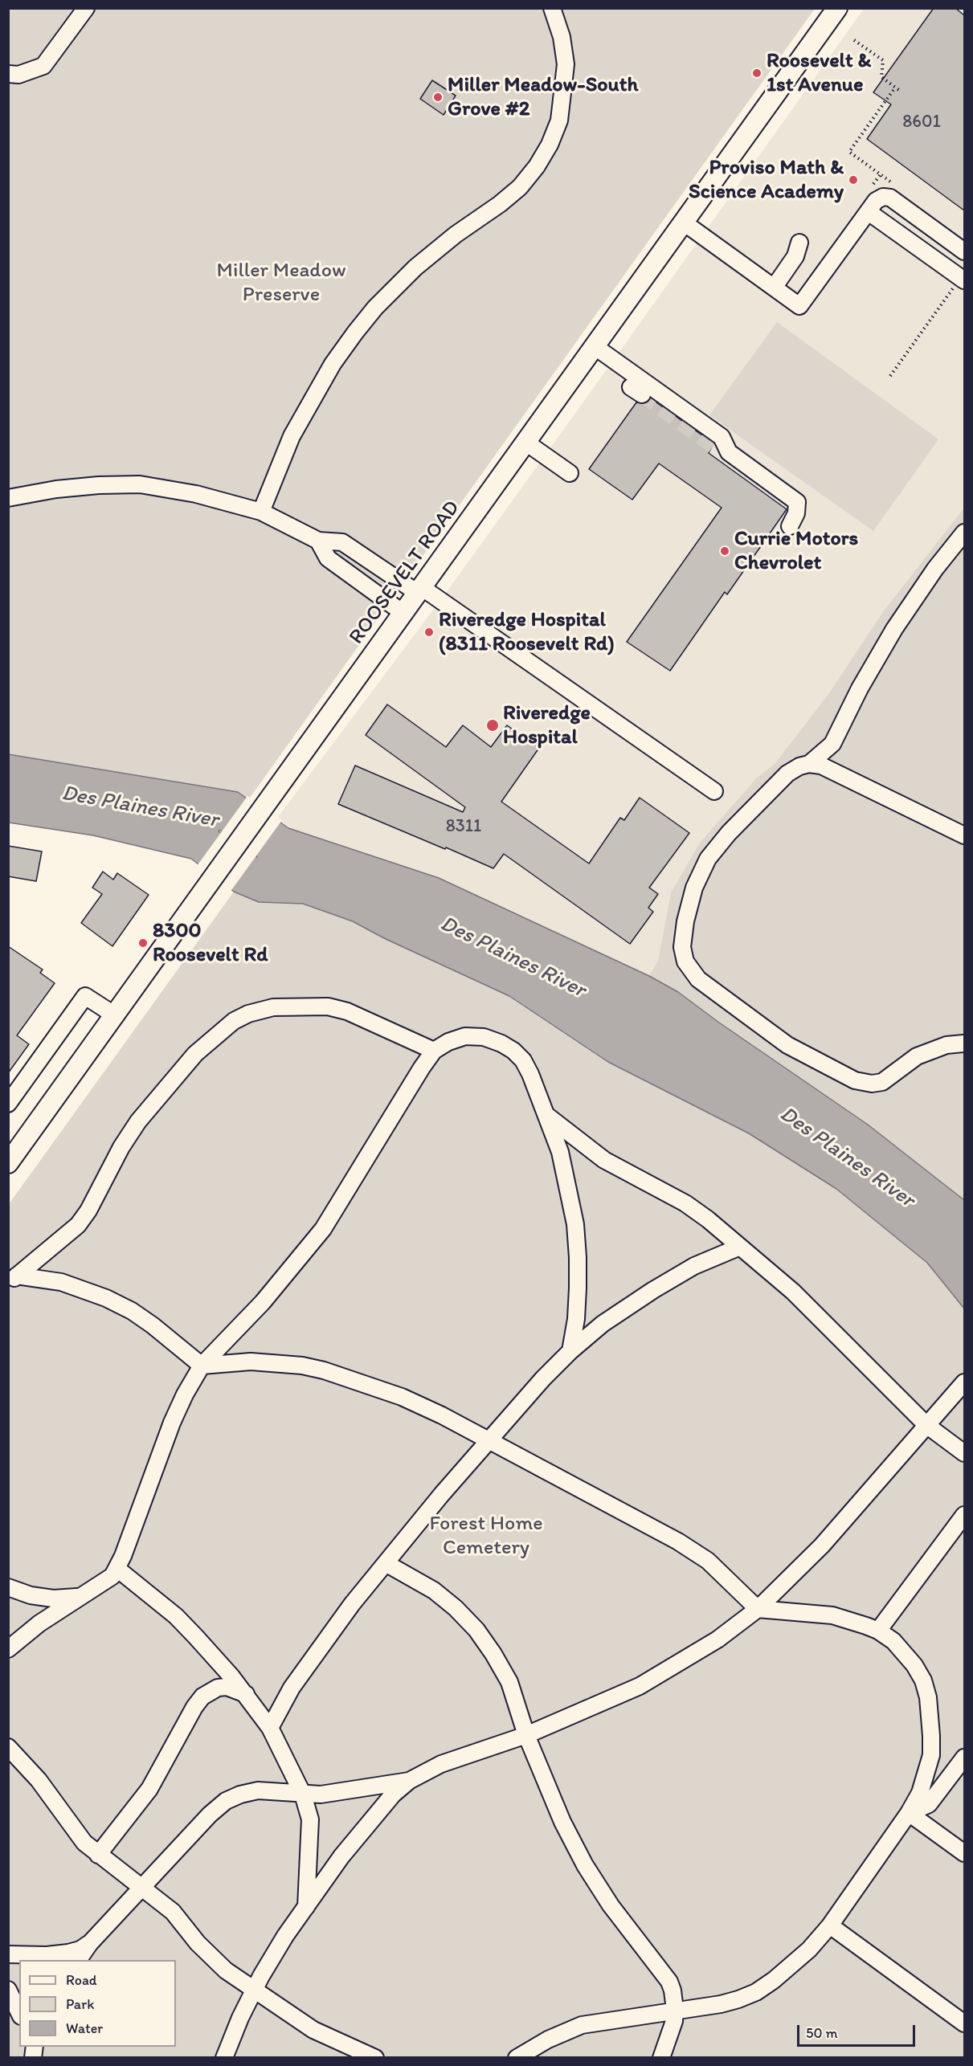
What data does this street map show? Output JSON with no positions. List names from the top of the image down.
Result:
{
  "streets": {
    "main road": ["ROOSEVELT ROAD"]
  },
  "water": ["Des Plaines River"],
  "parks": ["Miller Meadow Preserve", "Forest Home Cemetery"],
  "places": [
    "Roosevelt & 1st Avenue",
    "Miller Meadow-South Grove #2",
    "Proviso Math & Science Academy",
    "Currie Motors Chevrolet",
    "Riveredge Hospital (8311 Roosevelt Rd)",
    "Riveredge Hospital",
    "8300 Roosevelt Rd"
  ],
  "house_numbers": ["8601", "8311"],
  "legend": ["Road", "Park", "Water"],
  "scale_bar": "50 m"
}
